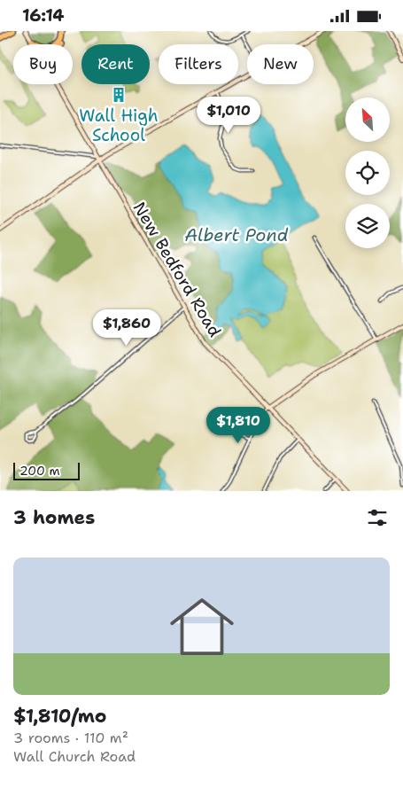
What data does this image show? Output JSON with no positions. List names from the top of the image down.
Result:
{
  "streets": {
    "street": ["New Bedford Road"]
  },
  "water": ["Albert Pond"],
  "places": {
    "building": ["Wall High School"]
  },
  "scale_bar": "200 m",
  "north": "top left",
  "page": {
    "status": "16:14",
    "chip": [
      "Buy",
      "Rent",
      "Filters",
      "New"
    ],
    "price": ["$1,010", "$1,860", "$1,810"],
    "scale": "200 m",
    "heading": "3 homes",
    "list": [
      {
        "name": "$1,810/mo",
        "note": "3 rooms · 110 m² · Wall Church Road"
      }
    ]
  }
}
